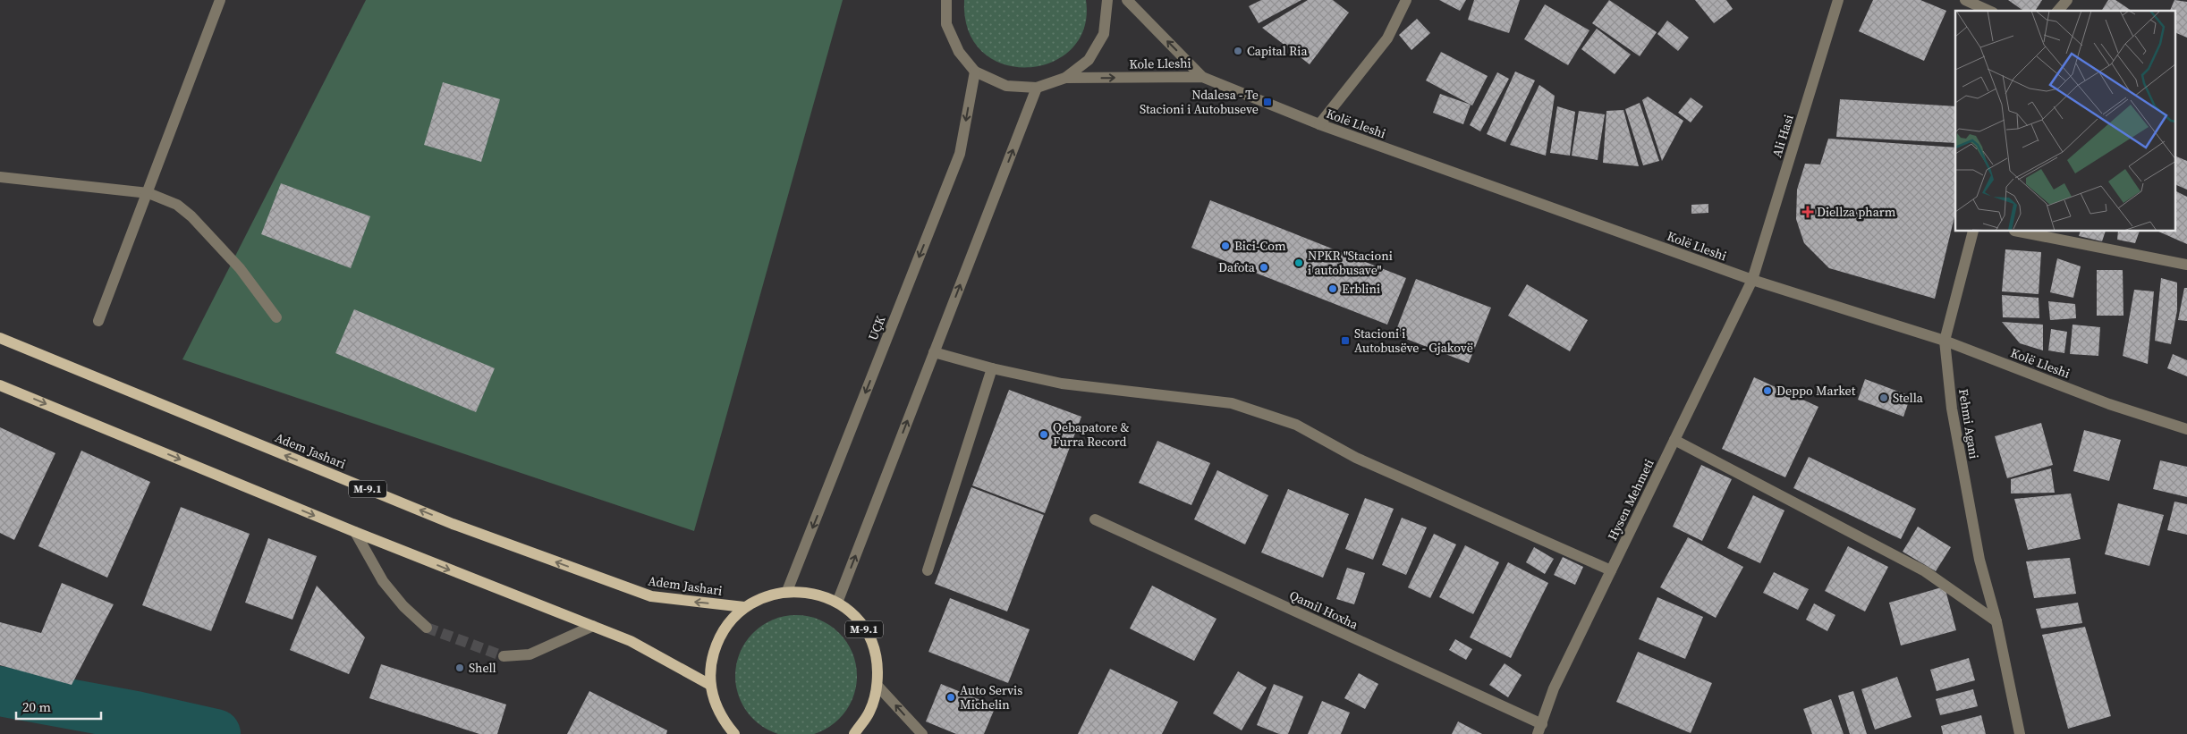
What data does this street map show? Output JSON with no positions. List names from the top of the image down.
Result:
{
  "streets": {
    "main road": ["Adem Jashari", "M-9.1"],
    "street": [
      "Kole Lleshi",
      "Kolë Lleshi",
      "Ali Hasi",
      "UÇK",
      "Fehmi Agani",
      "Hysen Mehmeti",
      "Qamil Hoxha"
    ]
  },
  "crossings": [
    ["Kole Lleshi", "Kolë Lleshi"],
    ["Kolë Lleshi", "Ali Hasi"],
    ["Kolë Lleshi", "Fehmi Agani"],
    ["Kolë Lleshi", "Hysen Mehmeti"],
    ["Ali Hasi", "Hysen Mehmeti"],
    ["UÇK", "M-9.1"],
    ["Adem Jashari", "M-9.1"],
    ["Hysen Mehmeti", "Qamil Hoxha"]
  ],
  "places": {
    "other": [
      "Capital Ria",
      "Bici-Com",
      "NPKR \"Stacioni i autobusave\"",
      "Dafota",
      "Erblini",
      "Deppo Market",
      "Stella",
      "Qebapatore & Furra Record",
      "Shell",
      "Auto Servis Michelin"
    ],
    "transit": ["Ndalesa - Te Stacioni i Autobuseve", "Stacioni i Autobusëve - Gjakovë"],
    "health": ["Diellza pharm"]
  },
  "scale_bar": "20 m"
}
